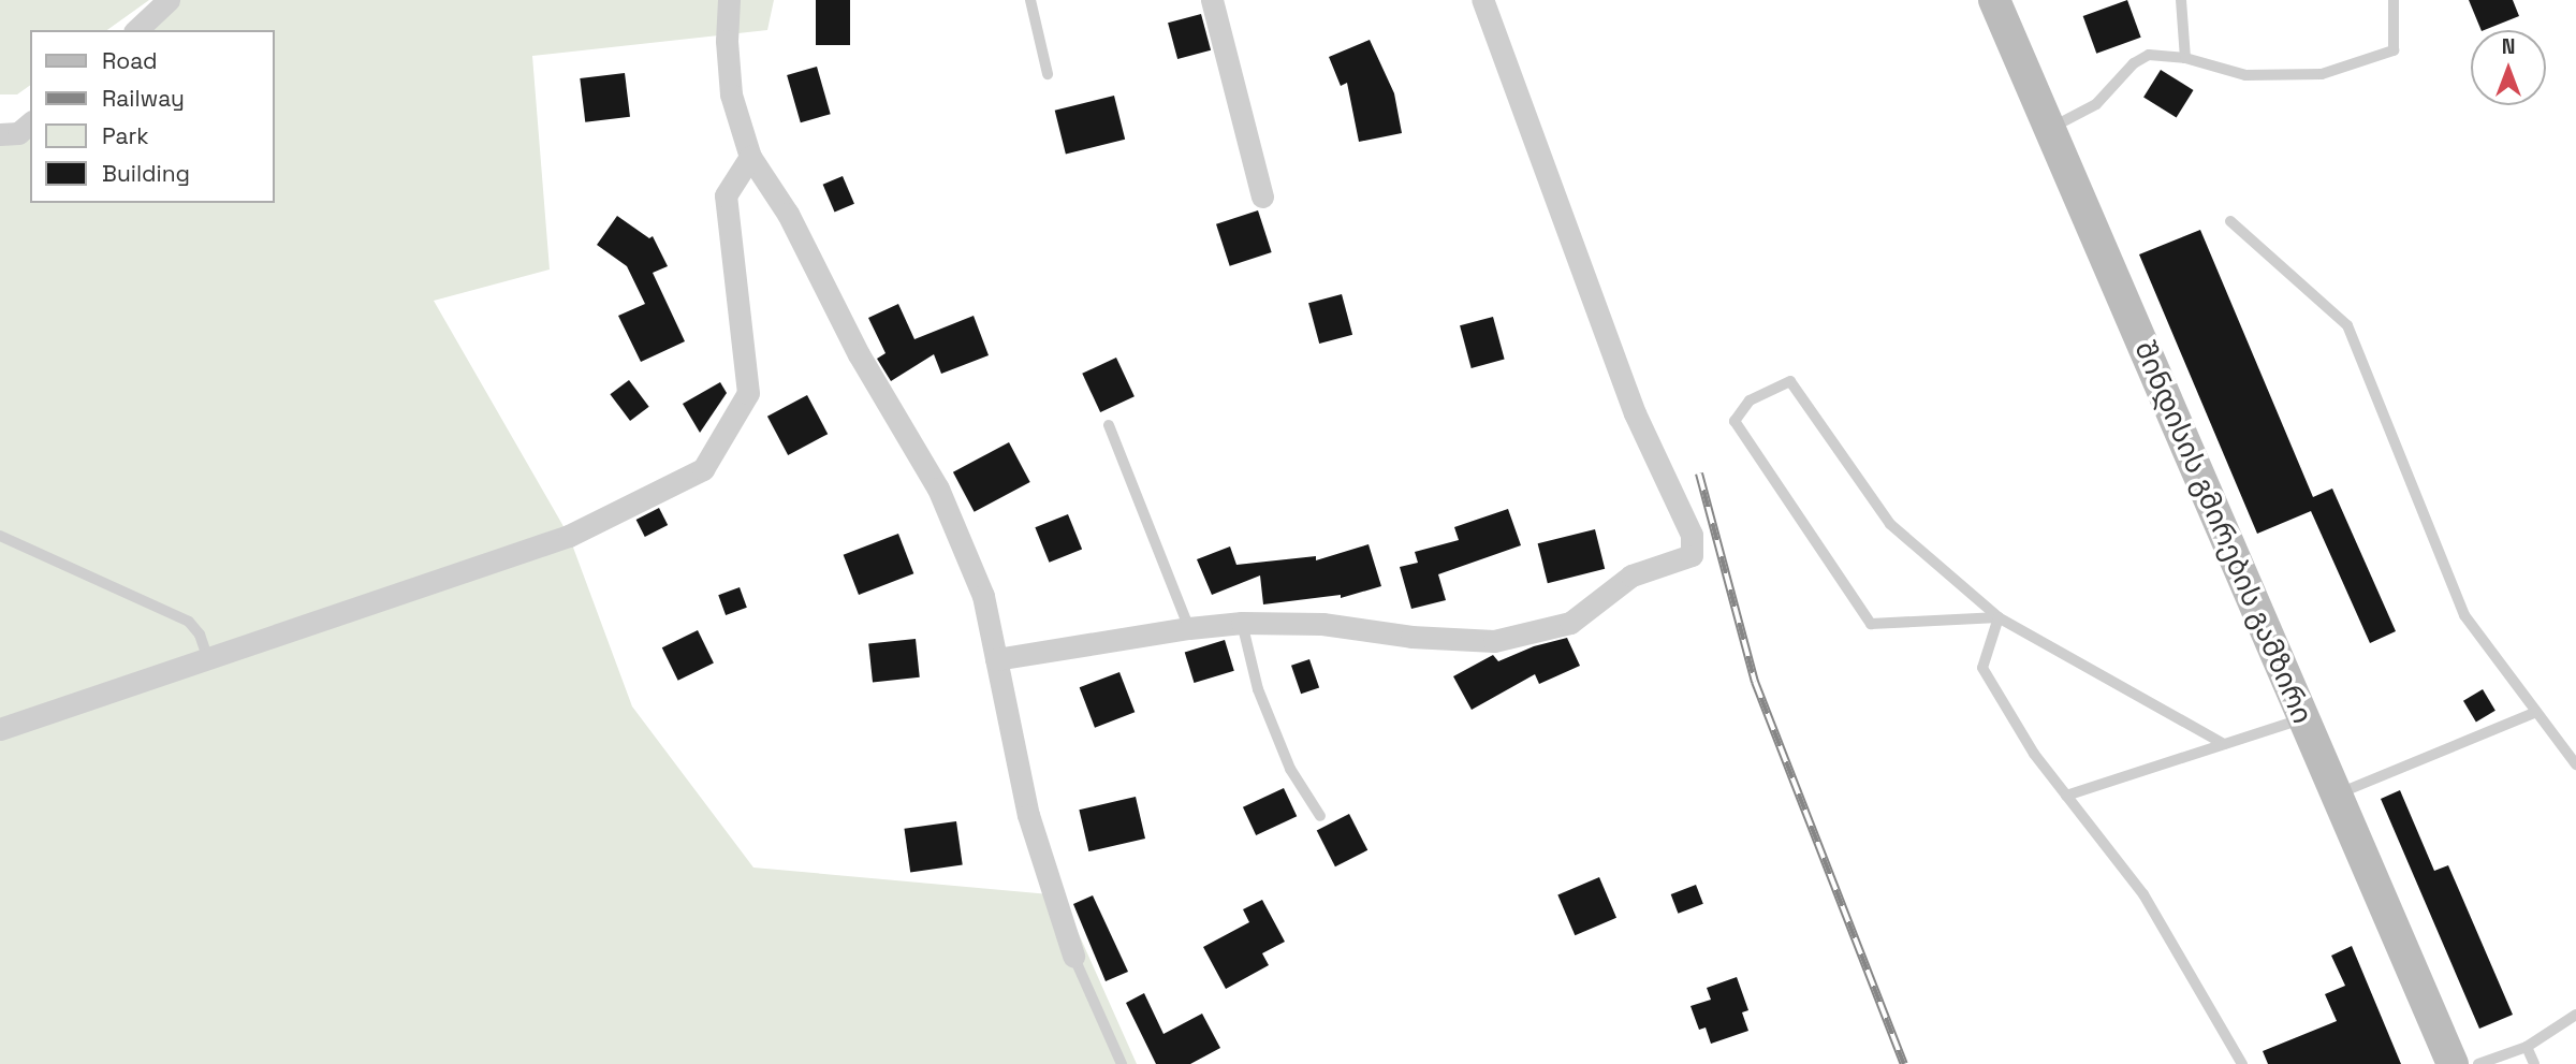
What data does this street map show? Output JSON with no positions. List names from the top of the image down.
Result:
{
  "streets": {
    "main road": ["შინდისის გმირების გამზირი"]
  },
  "legend": [
    "Road",
    "Railway",
    "Park",
    "Building"
  ],
  "north": "top"
}
